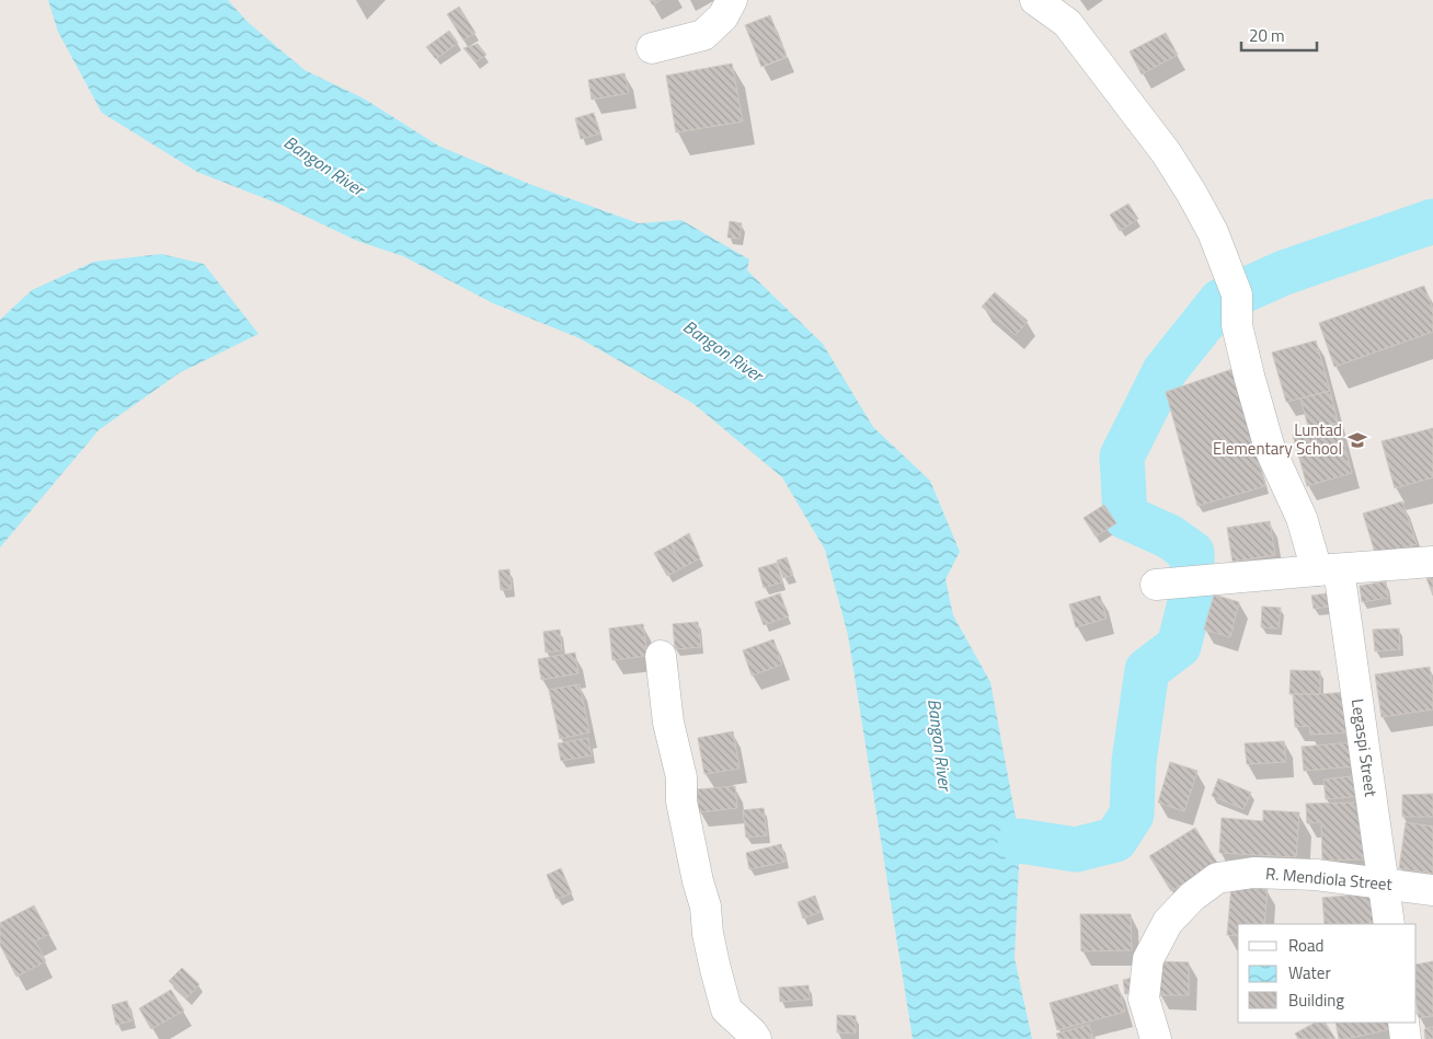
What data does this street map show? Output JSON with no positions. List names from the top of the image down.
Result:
{
  "streets": {
    "street": ["Legaspi Street", "R. Mendiola Street"]
  },
  "crossings": [
    ["Legaspi Street", "R. Mendiola Street"]
  ],
  "water": ["Bangon River"],
  "places": {
    "school or university": ["Luntad Elementary School"]
  },
  "legend": ["Road", "Water", "Building"],
  "scale_bar": "20 m"
}
